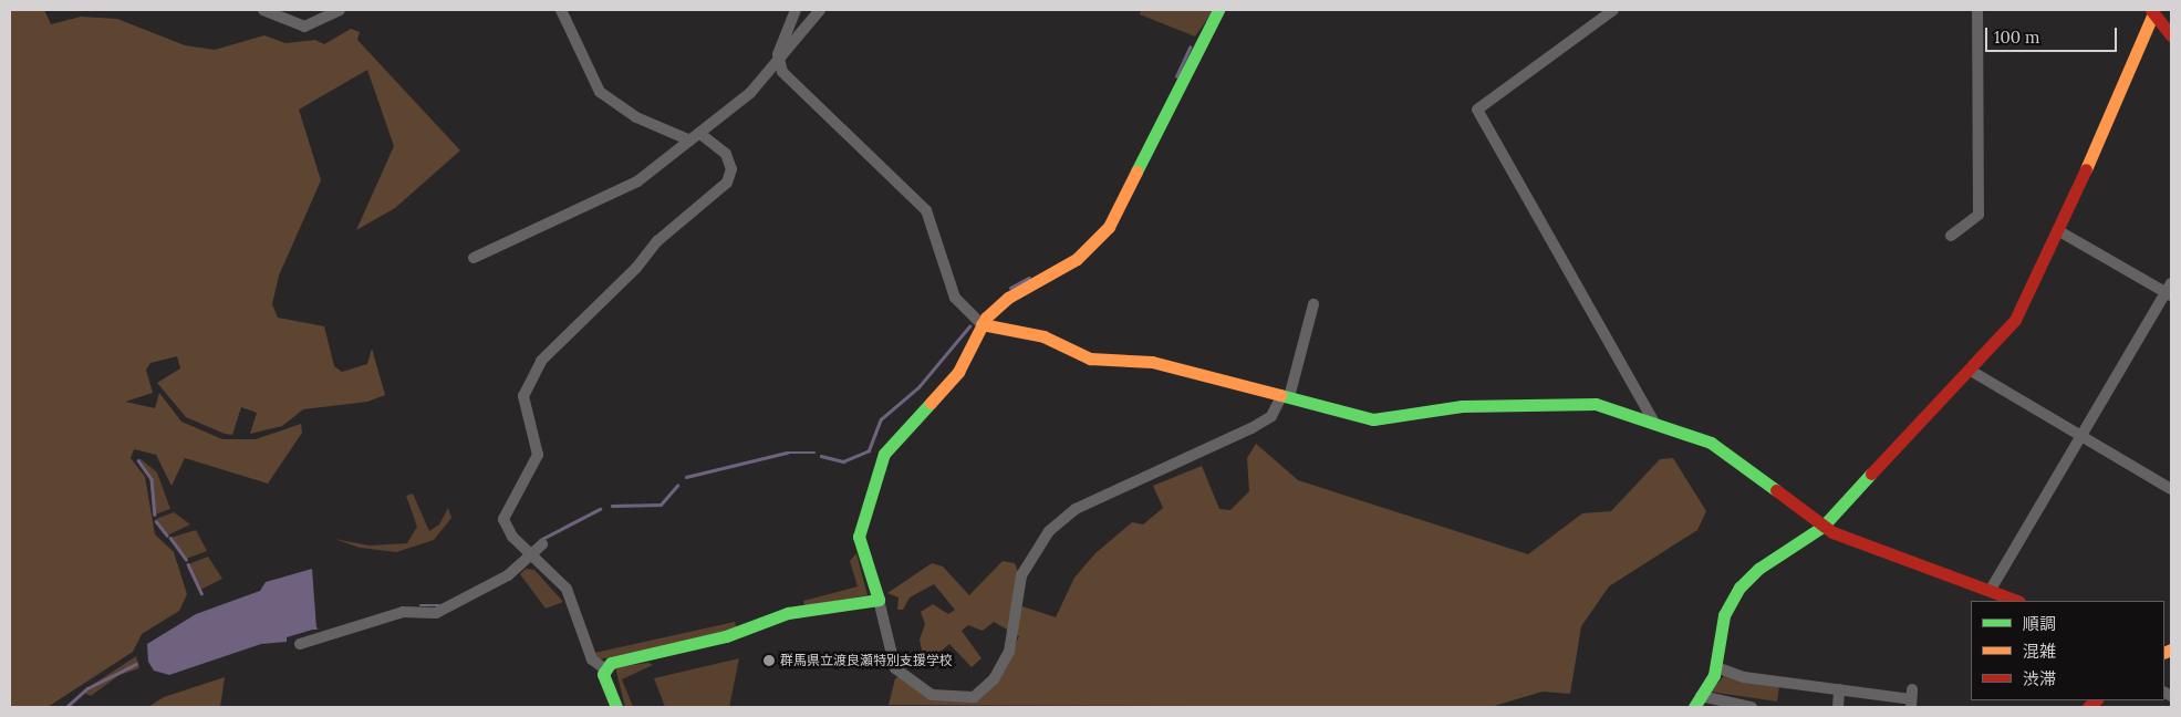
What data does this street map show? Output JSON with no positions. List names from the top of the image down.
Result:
{
  "places": ["群馬県立渡良瀬特別支援学校"],
  "legend": ["順調", "混雑", "渋滞"],
  "scale_bar": "100 m"
}
